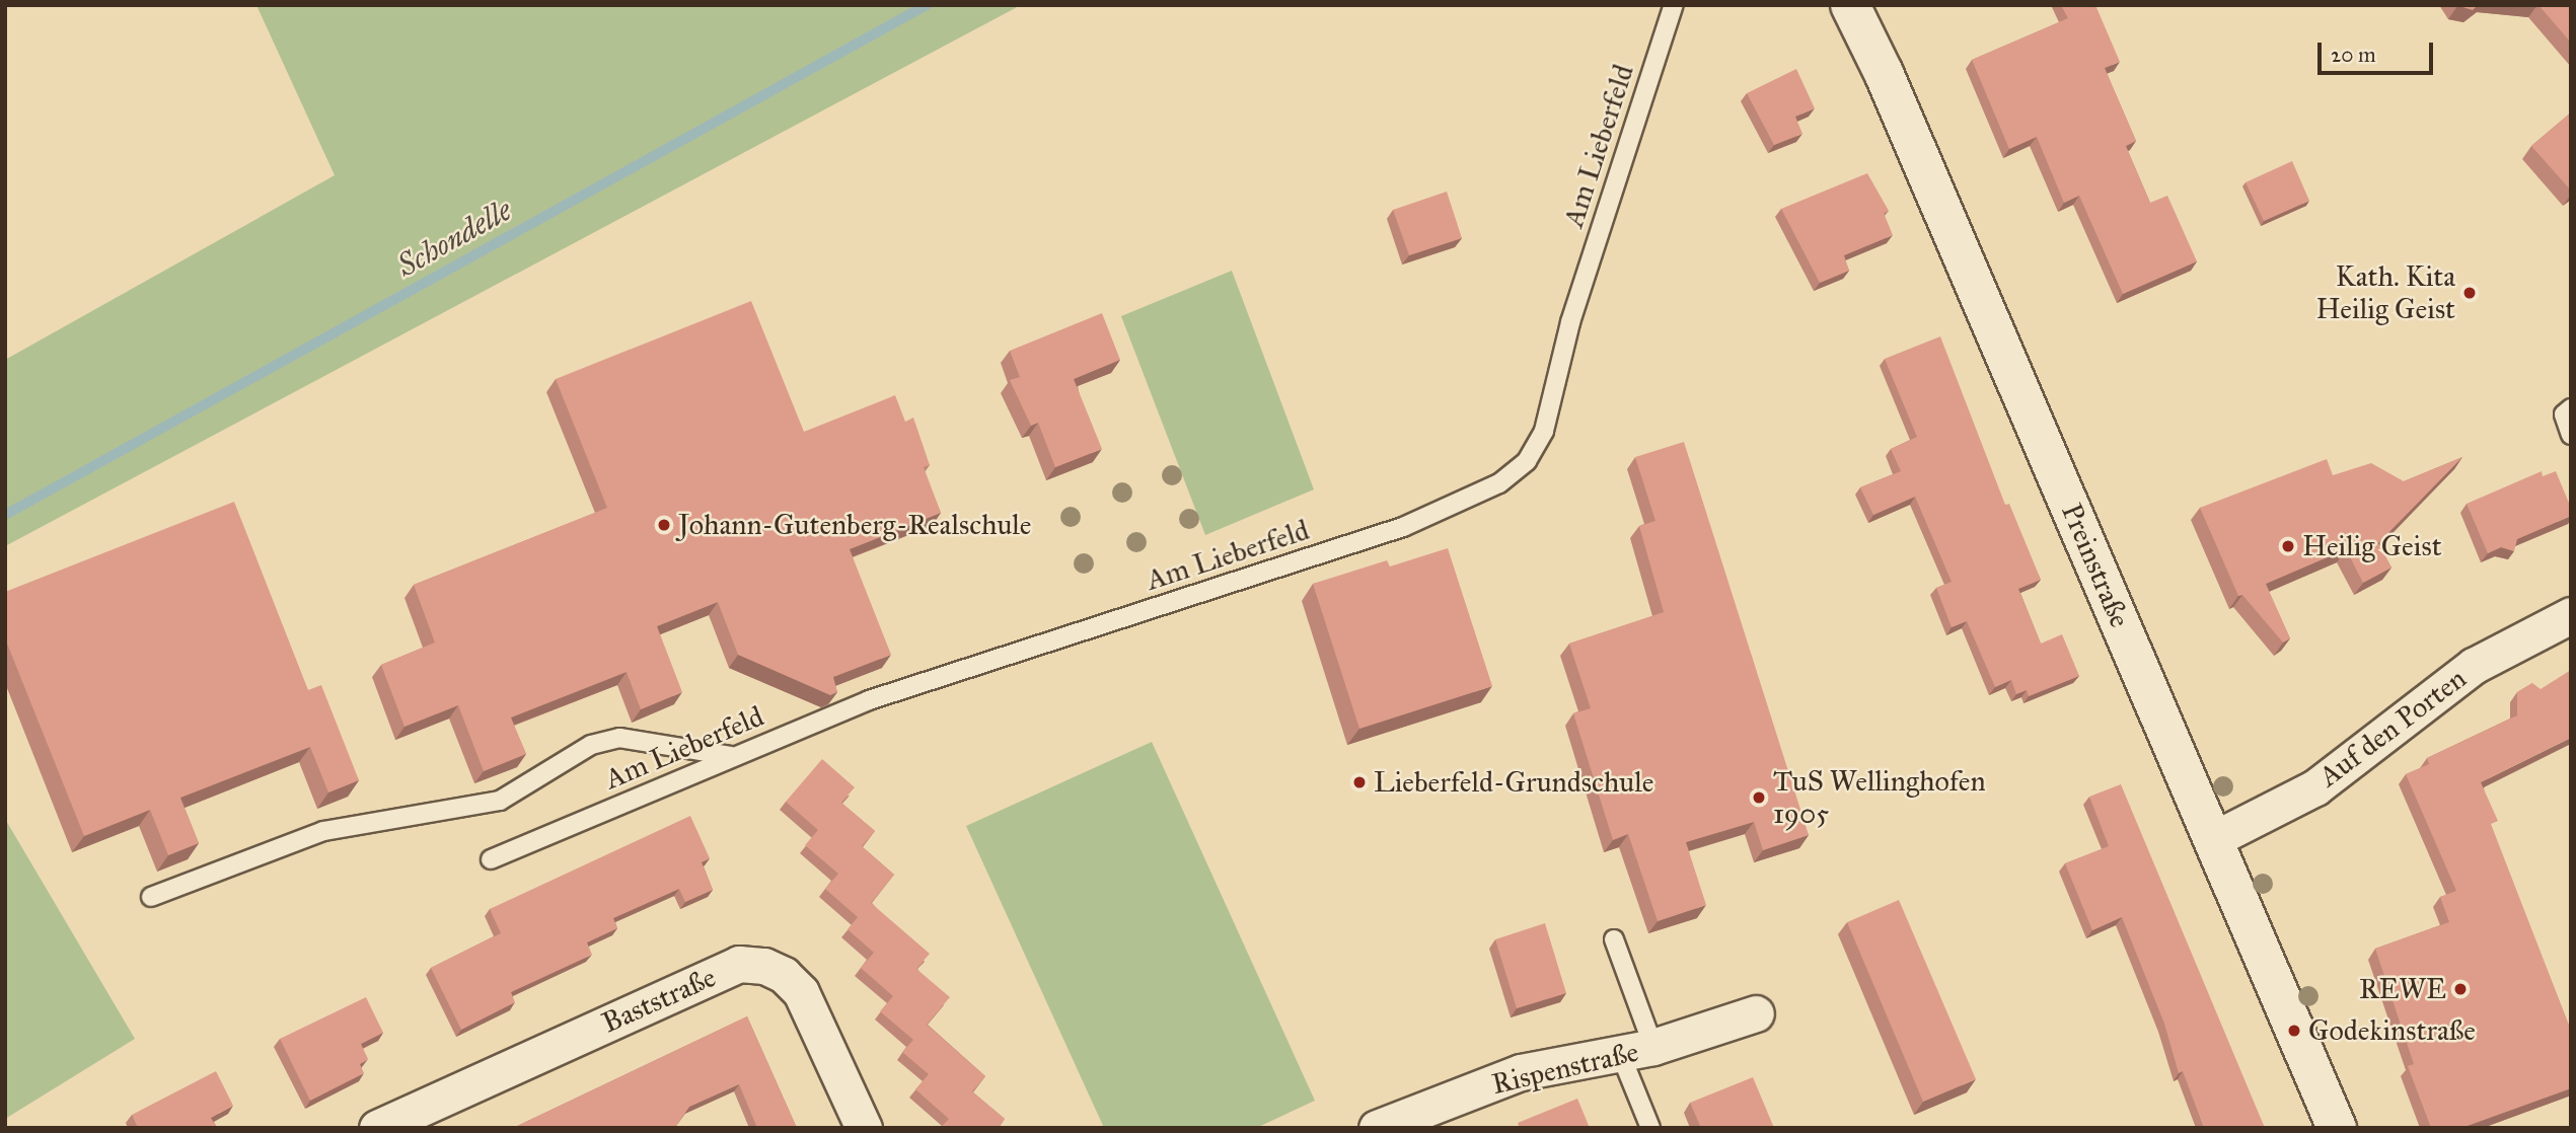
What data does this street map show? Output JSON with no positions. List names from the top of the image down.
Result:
{
  "streets": {
    "street": [
      "Preinstraße",
      "Auf den Porten",
      "Baststraße",
      "Rispenstraße"
    ],
    "lane": ["Am Lieberfeld"]
  },
  "crossings": [
    ["Preinstraße", "Auf den Porten"]
  ],
  "water": ["Schondelle"],
  "places": [
    "Kath. Kita Heilig Geist",
    "Johann-Gutenberg-Realschule",
    "Heilig Geist",
    "Lieberfeld-Grundschule",
    "TuS Wellinghofen 1905",
    "REWE",
    "Godekinstraße"
  ],
  "scale_bar": "20 m"
}
